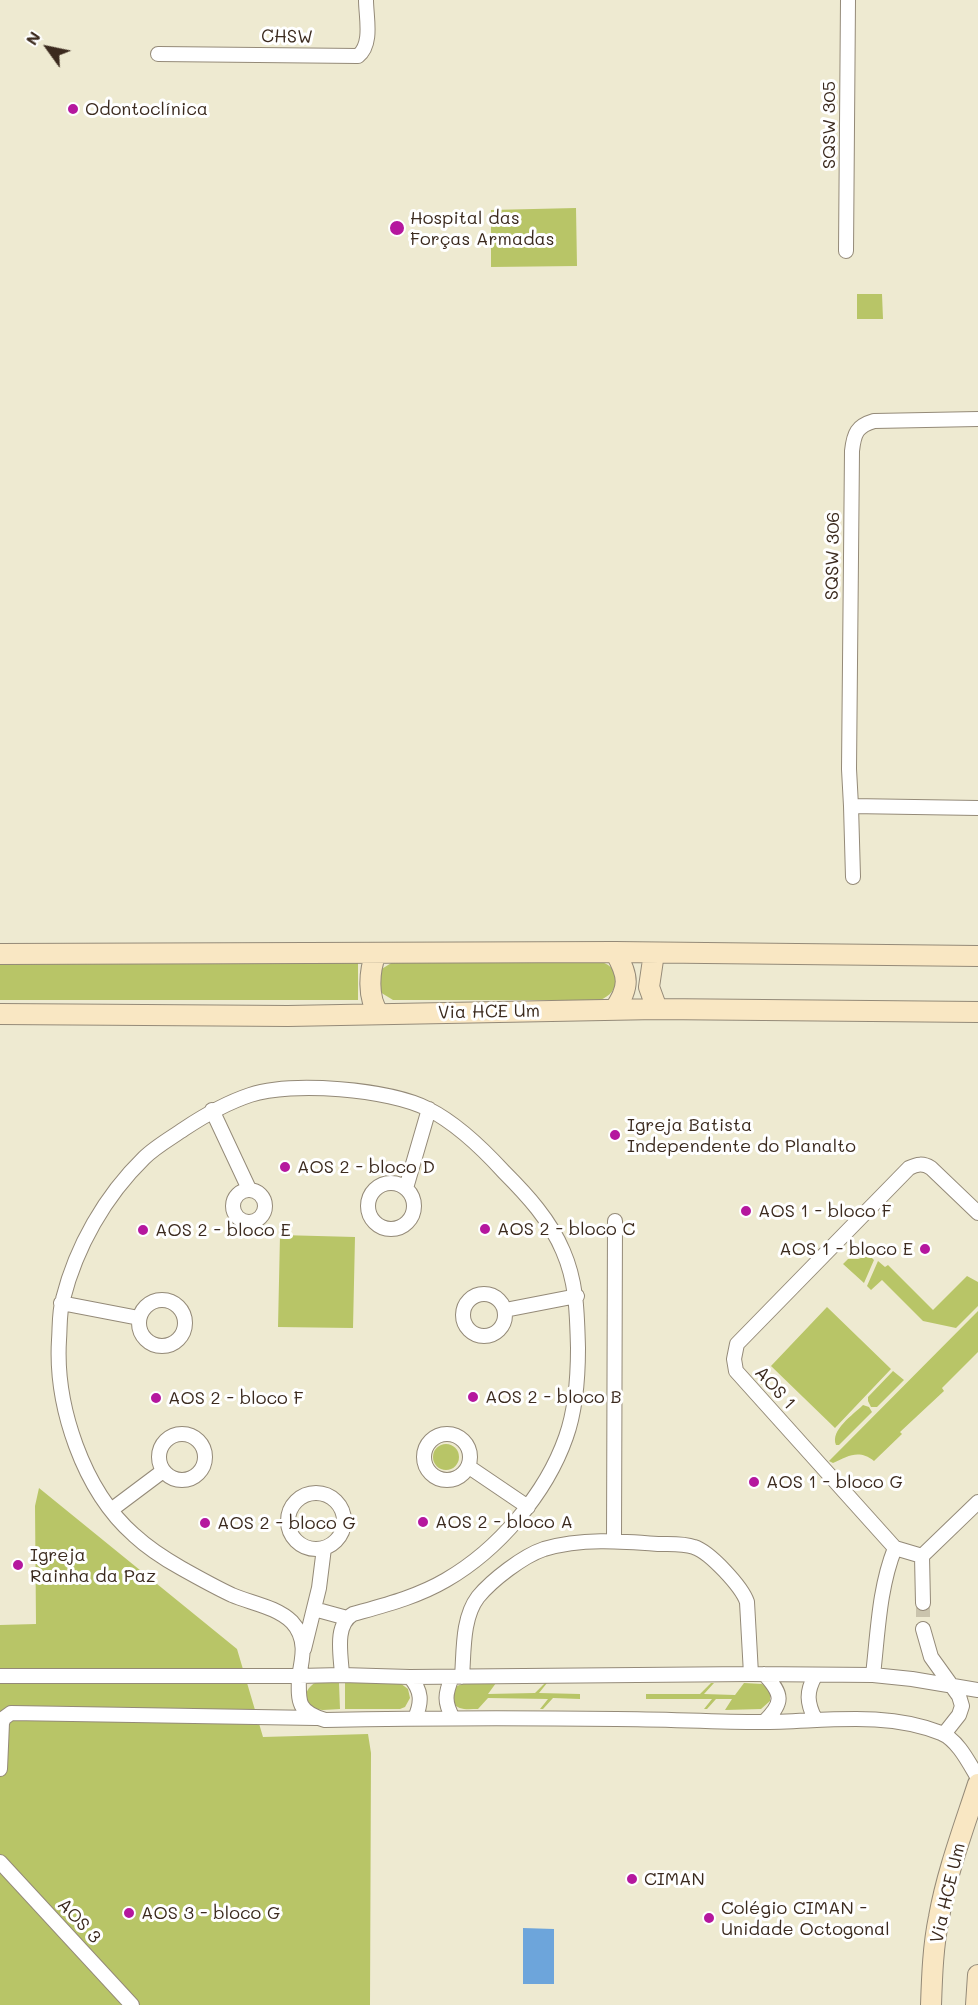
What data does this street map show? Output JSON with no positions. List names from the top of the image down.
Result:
{
  "streets": {
    "main road": ["Via HCE Um"],
    "street": [
      "CHSW",
      "SQSW 305",
      "SQSW 306",
      "AOS 1",
      "AOS 3"
    ]
  },
  "places": [
    "Odontoclínica",
    "Hospital das Forças Armadas",
    "Igreja Batista Independente do Planalto",
    "AOS 2 - bloco D",
    "AOS 1 - bloco F",
    "AOS 2 - bloco C",
    "AOS 2 - bloco E",
    "AOS 1 - bloco E",
    "AOS 2 - bloco B",
    "AOS 2 - bloco F",
    "AOS 1 - bloco G",
    "AOS 2 - bloco A",
    "AOS 2 - bloco G",
    "Igreja Rainha da Paz",
    "CIMAN",
    "AOS 3 - bloco G",
    "Colégio CIMAN - Unidade Octogonal"
  ],
  "north": "top left"
}
